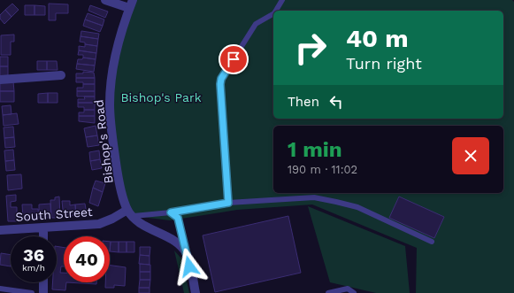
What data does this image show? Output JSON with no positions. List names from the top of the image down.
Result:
{
  "streets": {
    "street": ["Bishop's Road", "South Street"]
  },
  "crossings": [
    ["Bishop's Road", "South Street"]
  ],
  "parks": ["Bishop's Park"],
  "page": {
    "turn": ["40 m", "Turn right"],
    "then": "Then",
    "heading": ["1 min", "190 m · 11:02"],
    "speed": "36 km/h",
    "limit": "40"
  }
}
